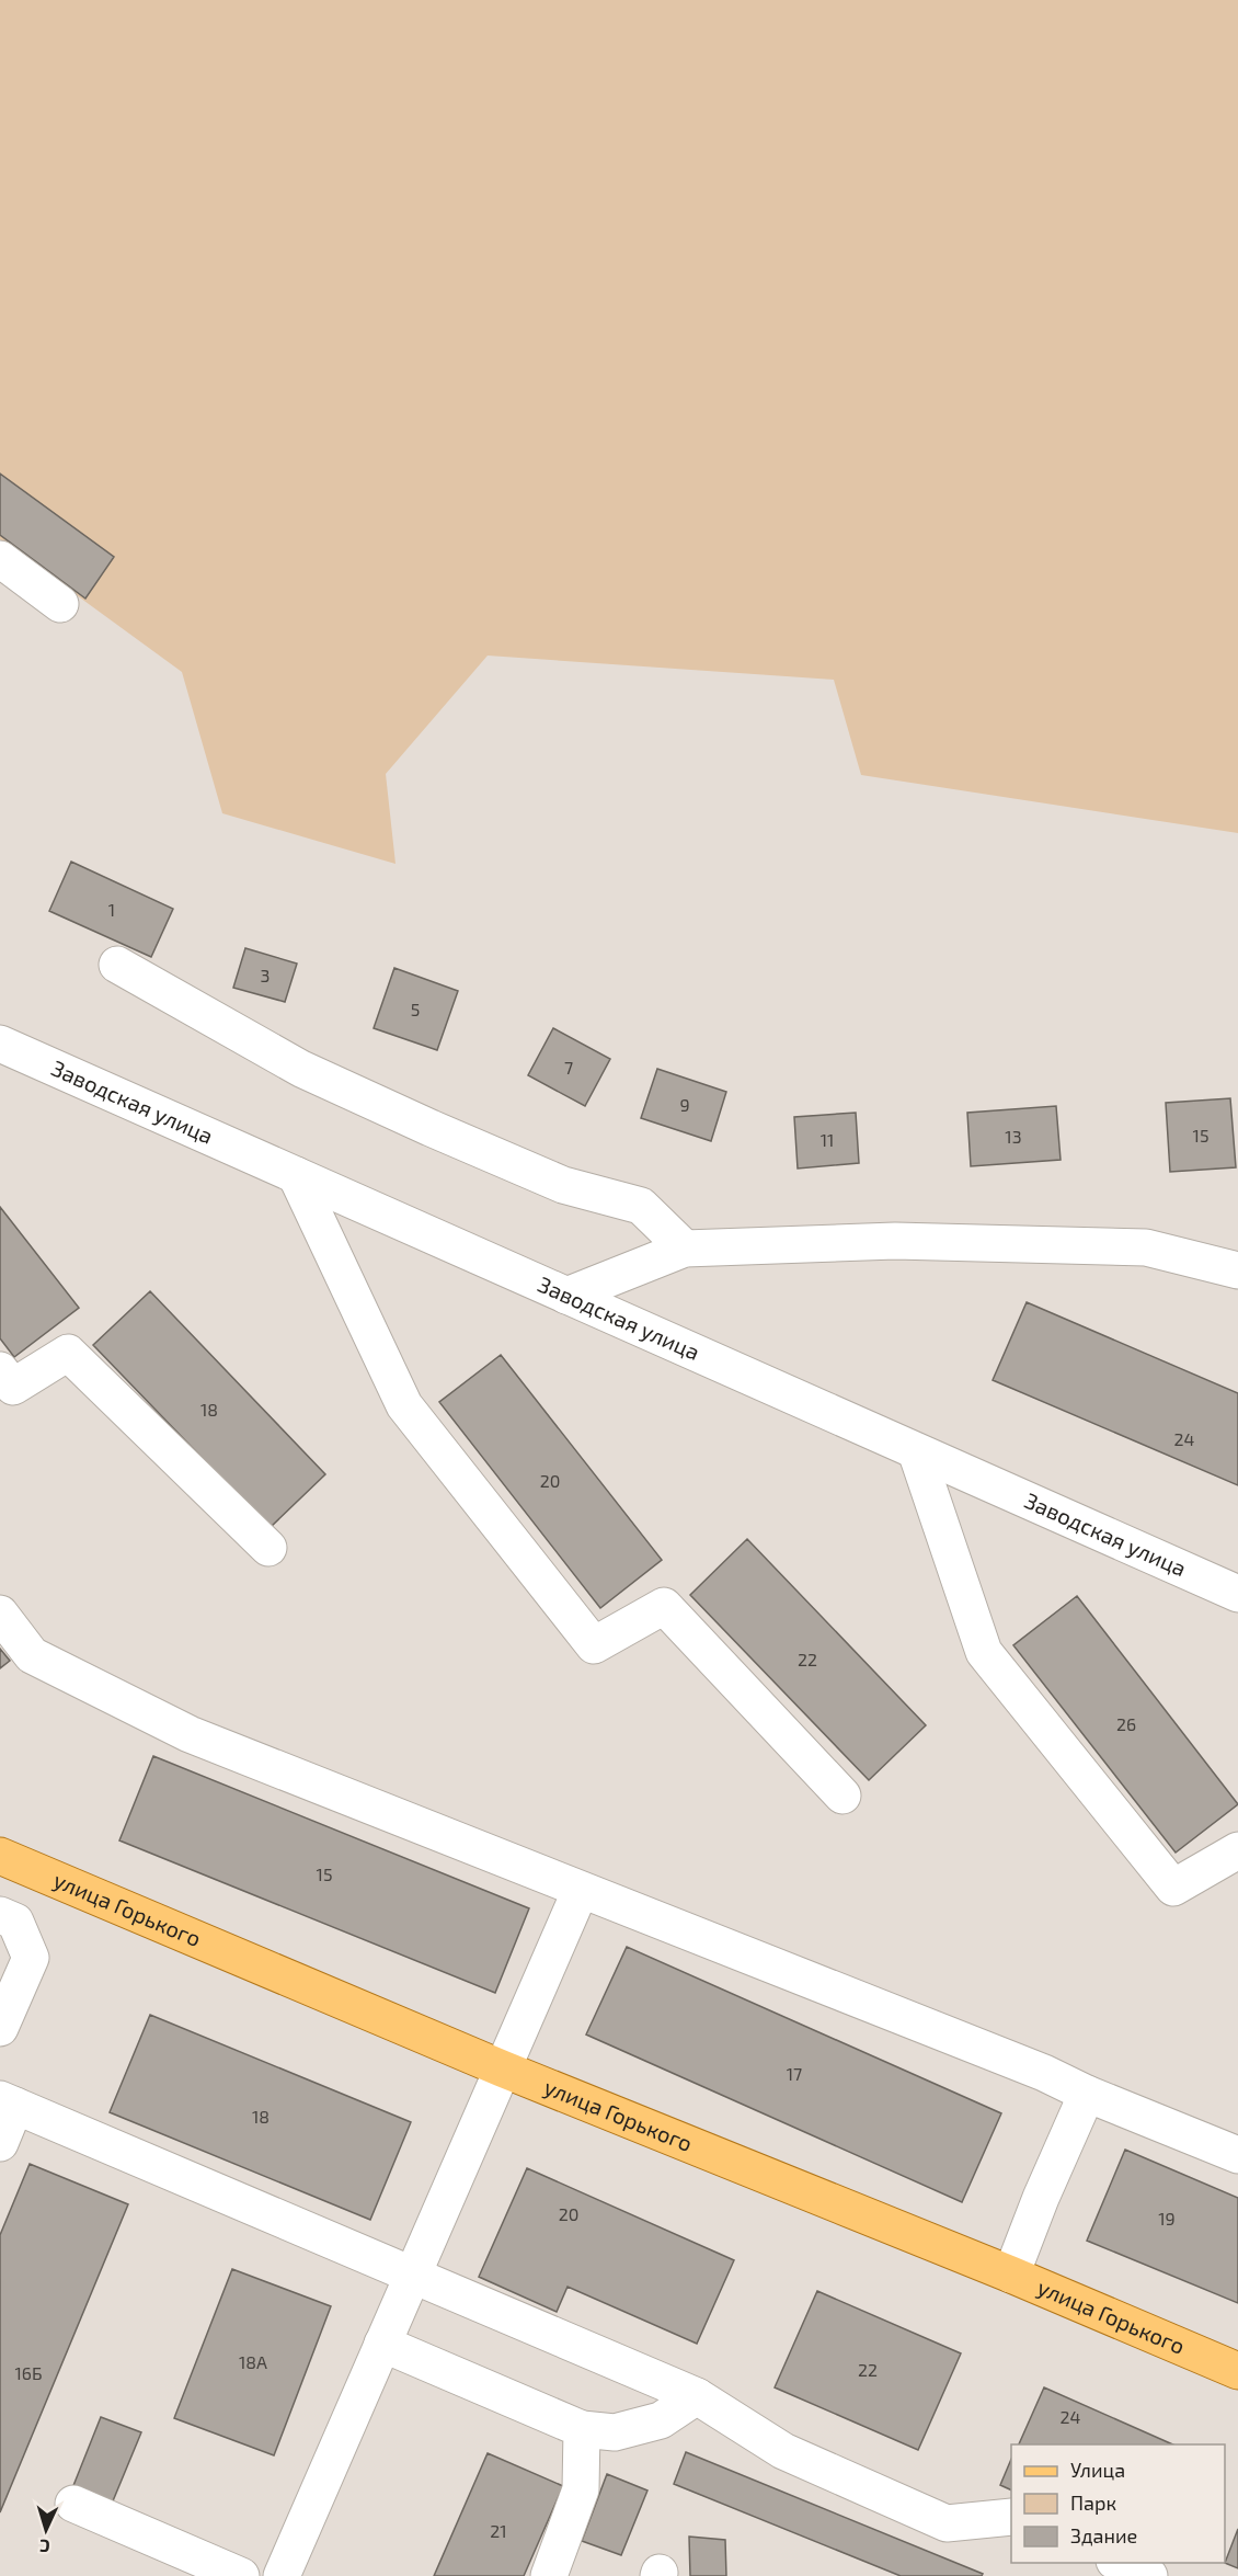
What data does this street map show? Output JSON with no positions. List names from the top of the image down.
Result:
{
  "streets": {
    "main road": ["улица Горького"],
    "street": ["Заводская улица"]
  },
  "house_numbers": [
    "1",
    "3",
    "5",
    "7",
    "9",
    "15",
    "13",
    "11",
    "18",
    "24",
    "20",
    "22",
    "26",
    "15",
    "17",
    "18",
    "20",
    "19",
    "18А",
    "22",
    "16Б",
    "24",
    "21"
  ],
  "legend": ["Улица", "Парк", "Здание"],
  "north": "bottom"
}
